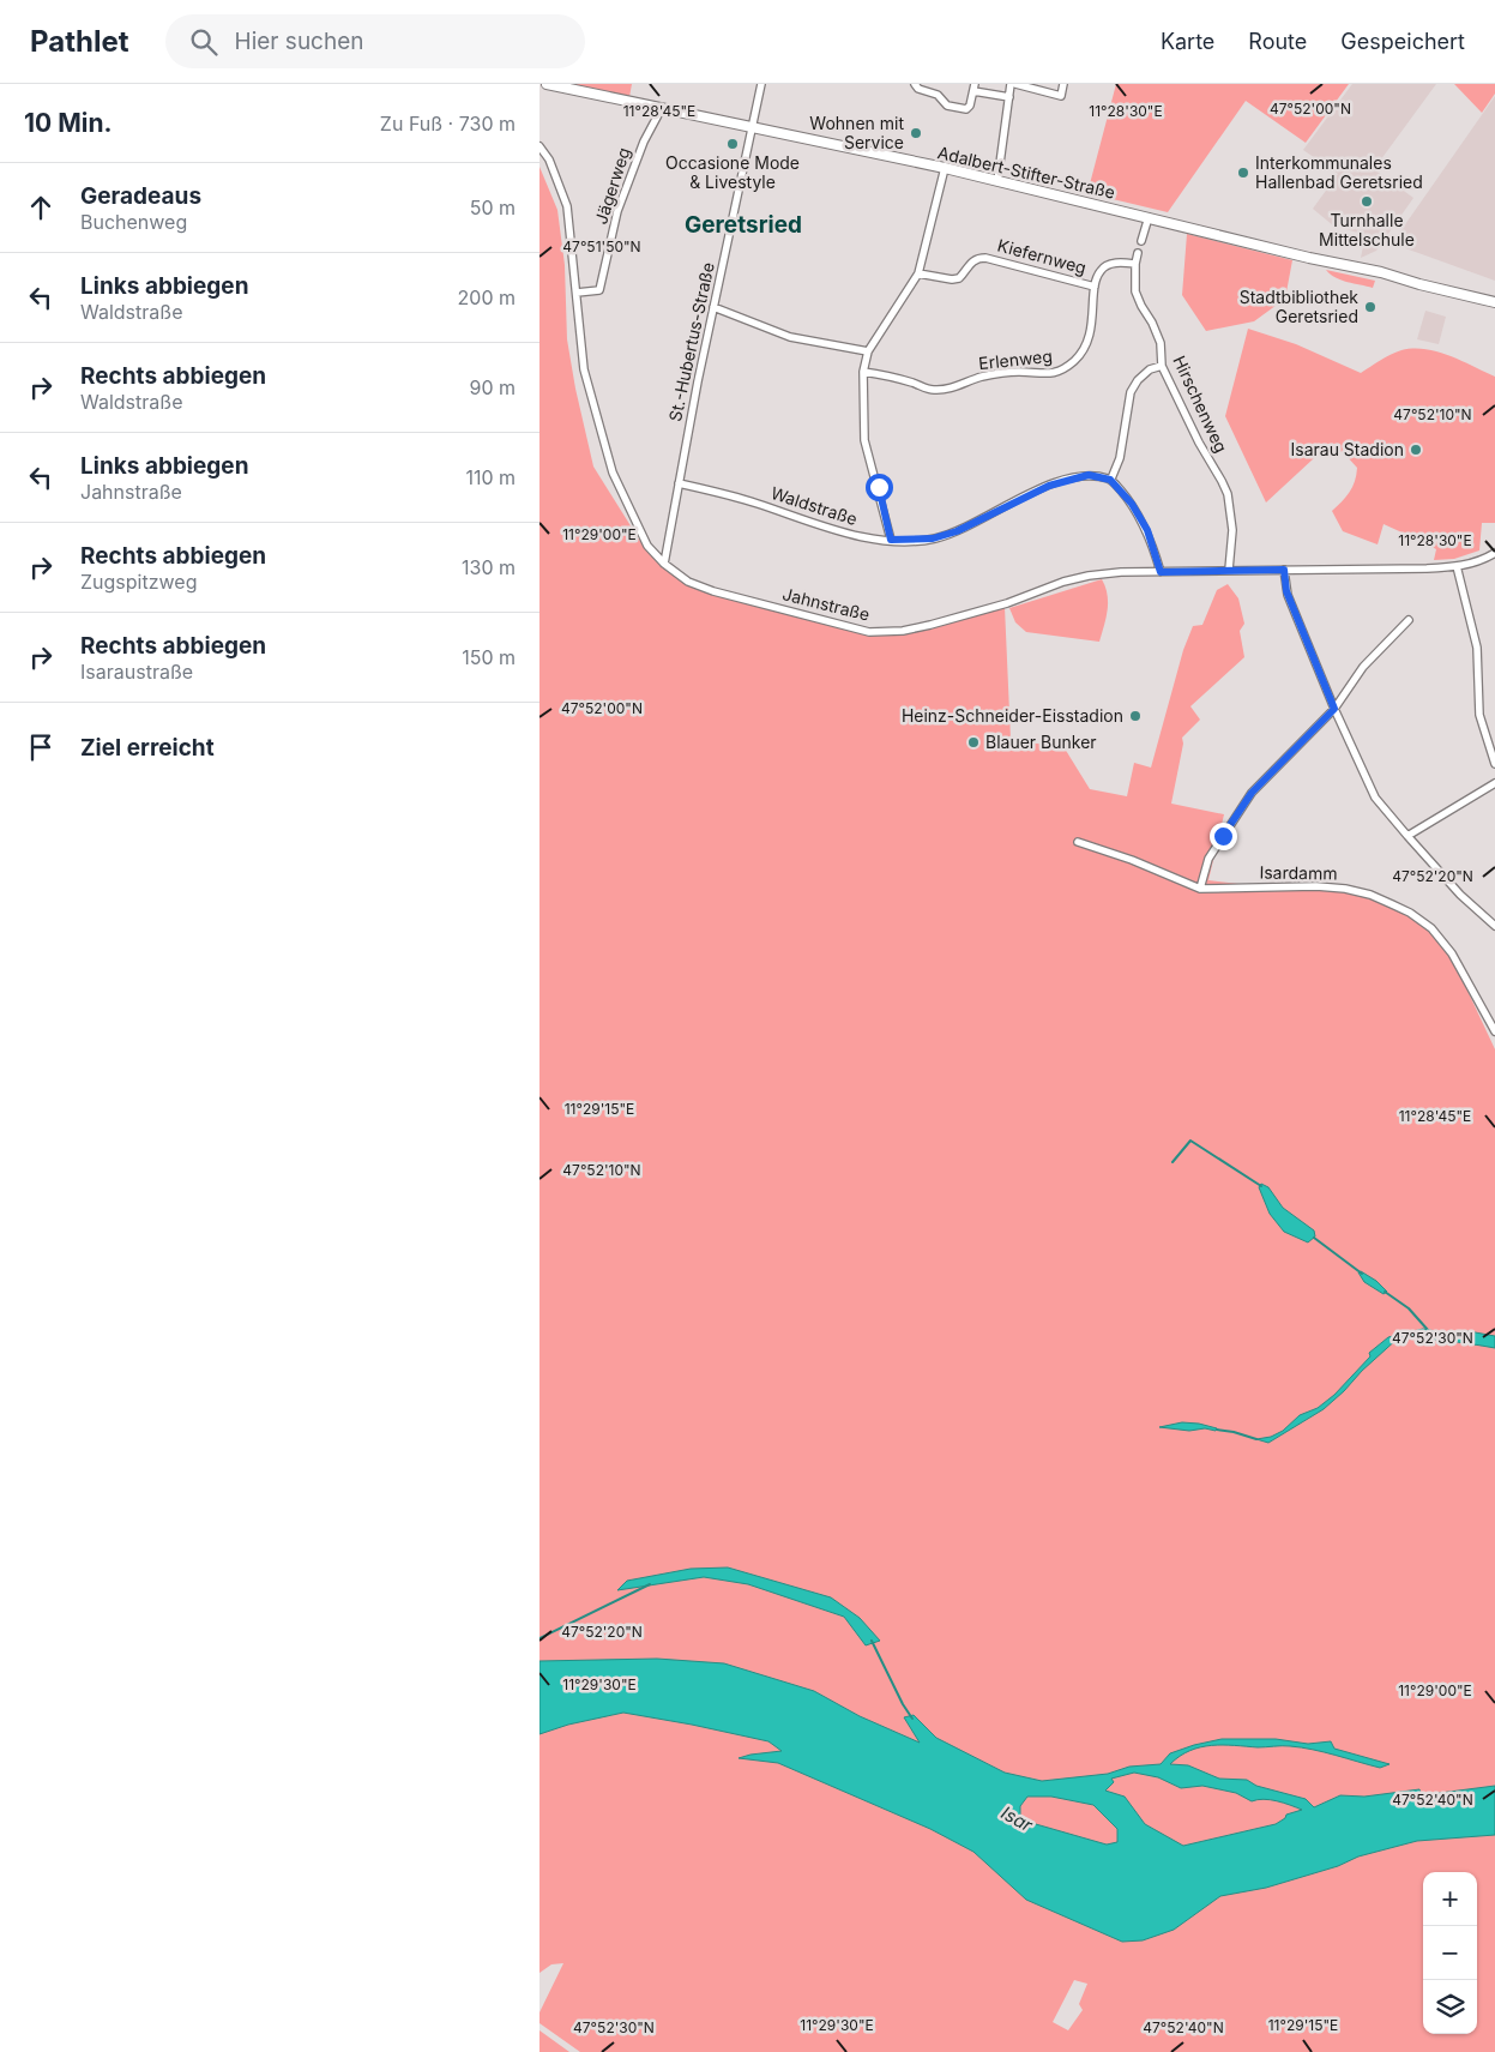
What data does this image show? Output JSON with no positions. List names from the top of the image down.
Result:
{
  "streets": {
    "street": [
      "Adalbert-Stifter-Straße",
      "Jägerweg",
      "Kiefernweg",
      "St.-Hubertus-Straße",
      "Erlenweg",
      "Hirschenweg",
      "Waldstraße",
      "Jahnstraße",
      "Isardamm"
    ]
  },
  "crossings": [
    ["Adalbert-Stifter-Straße", "Jägerweg"],
    ["Adalbert-Stifter-Straße", "St.-Hubertus-Straße"],
    ["Jägerweg", "Jahnstraße"],
    ["Kiefernweg", "Erlenweg"],
    ["St.-Hubertus-Straße", "Waldstraße"],
    ["St.-Hubertus-Straße", "Jahnstraße"],
    ["Hirschenweg", "Jahnstraße"]
  ],
  "districts": ["Geretsried"],
  "water": ["Isar"],
  "places": [
    "Wohnen mit Service",
    "Occasione Mode & Livestyle",
    "Interkommunales Hallenbad Geretsried",
    "Turnhalle Mittelschule",
    "Stadtbibliothek Geretsried",
    "Isarau Stadion",
    "Heinz-Schneider-Eisstadion",
    "Blauer Bunker"
  ],
  "page": {
    "header": "Pathlet",
    "search": "Hier suchen",
    "nav": ["Karte", "Route", "Gespeichert"],
    "heading": ["10 Min.", "Zu Fuß · 730 m"],
    "list": [
      ["Geradeaus", "Buchenweg", "50 m"],
      ["Links abbiegen", "Waldstraße", "200 m"],
      ["Rechts abbiegen", "Waldstraße", "90 m"],
      ["Links abbiegen", "Jahnstraße", "110 m"],
      ["Rechts abbiegen", "Zugspitzweg", "130 m"],
      ["Rechts abbiegen", "Isaraustraße", "150 m"],
      "Ziel erreicht"
    ],
    "map_buttons": ["+", "−"]
  },
  "coordinates": [
    "47°52'00\"N",
    "11°28'30\"E",
    "11°28'45\"E",
    "47°51'50\"N",
    "47°52'10\"N",
    "11°29'00\"E",
    "47°52'20\"N",
    "11°29'15\"E",
    "47°52'30\"N",
    "11°29'30\"E",
    "47°52'40\"N"
  ]
}
